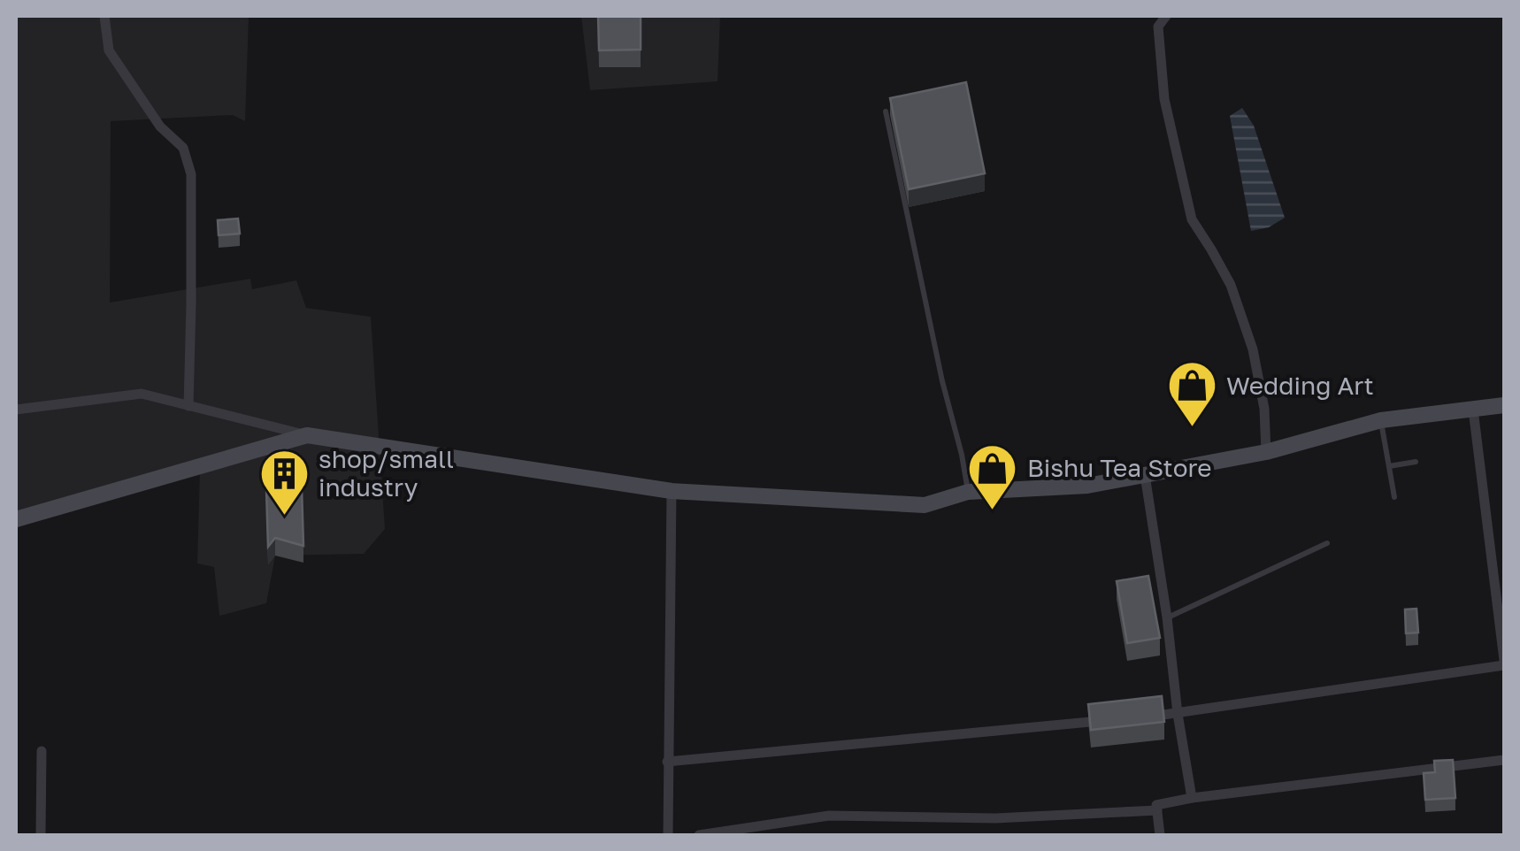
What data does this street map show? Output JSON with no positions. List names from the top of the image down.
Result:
{
  "places": {
    "shop": ["Wedding Art", "Bishu Tea Store"],
    "building": ["shop/small industry"]
  }
}
